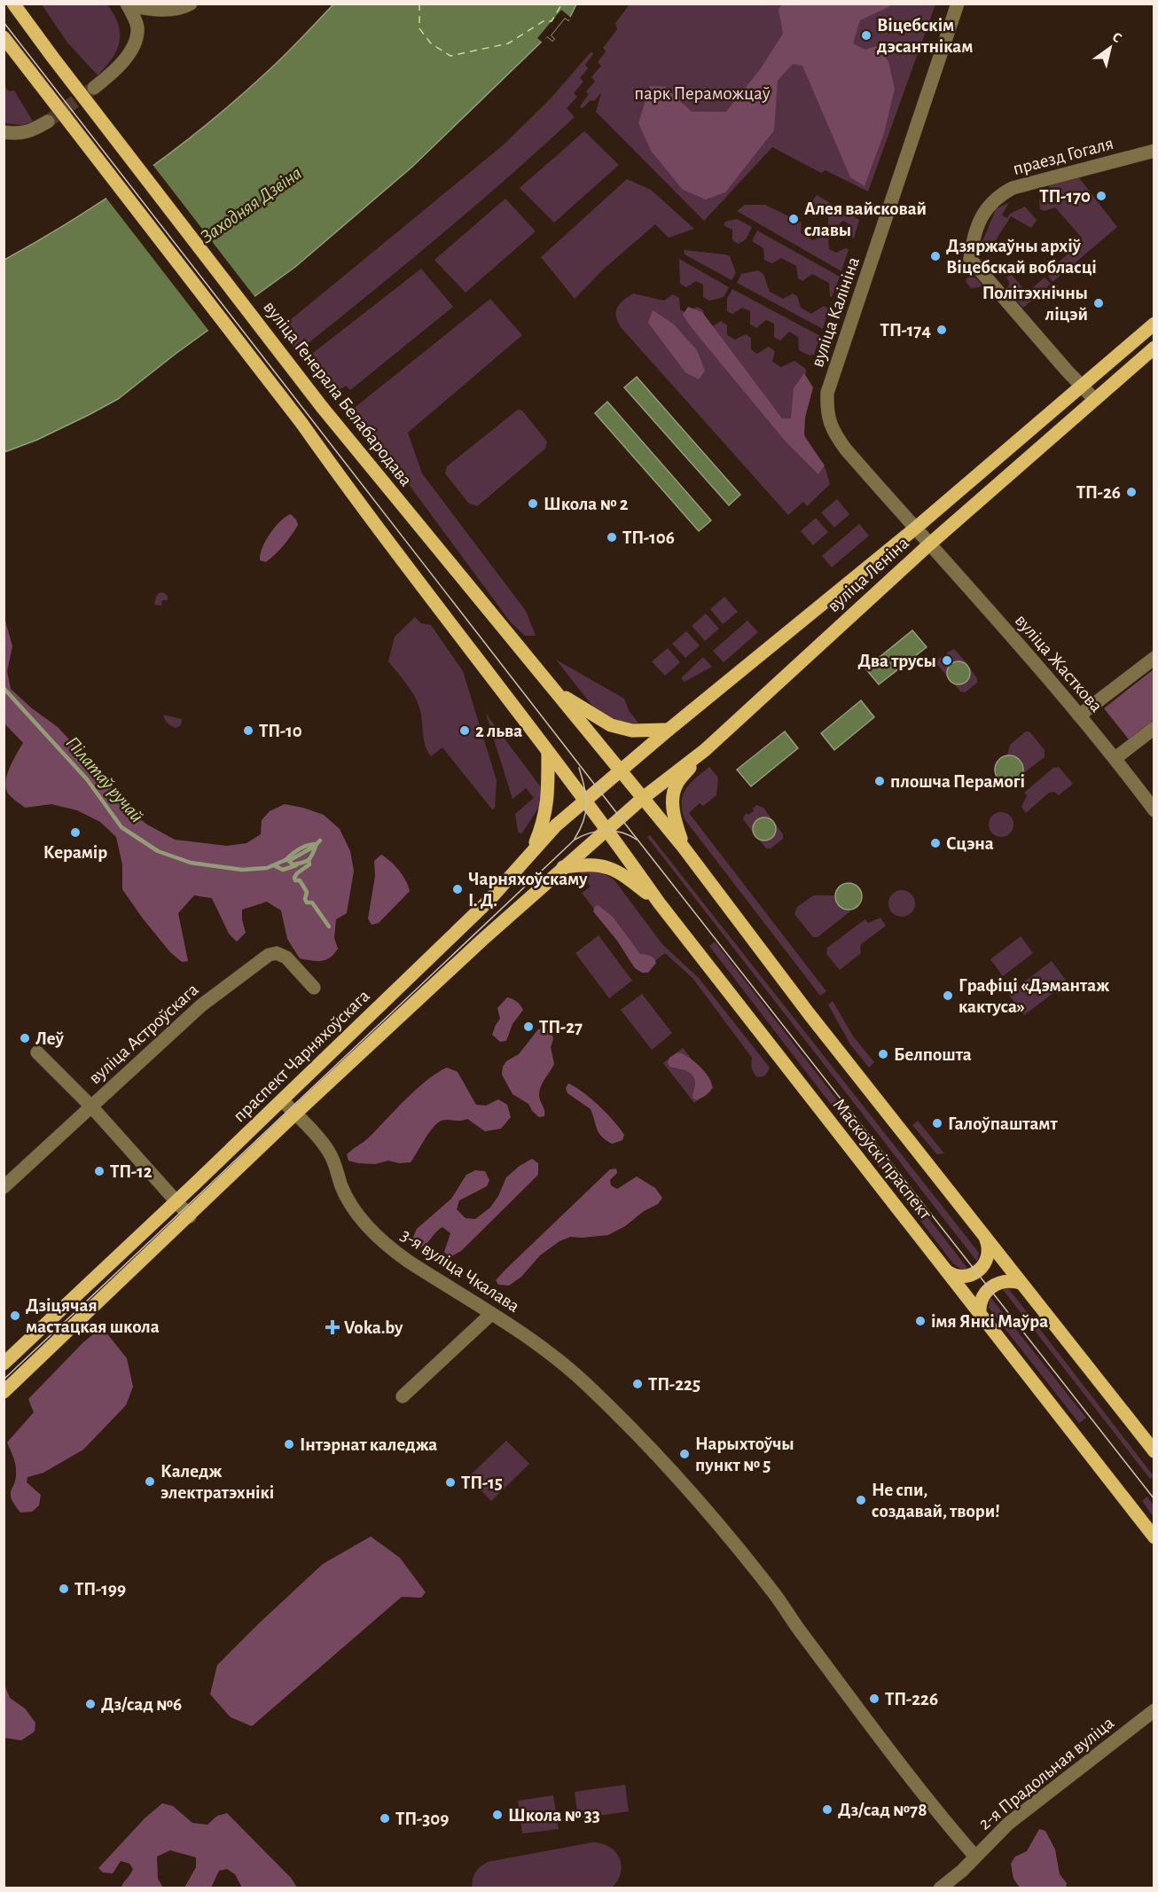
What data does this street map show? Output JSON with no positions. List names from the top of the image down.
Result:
{
  "streets": {
    "main road": [
      "вуліца Генерала Белабародава",
      "вуліца Леніна",
      "праспект Чарняхоўскага",
      "Маскоўскі праспект"
    ],
    "street": [
      "праезд Гогаля",
      "вуліца Калініна",
      "вуліца Жасткова",
      "вуліца Астроўскага",
      "3-я вуліца Чкалава",
      "2-я Прадольная вуліца"
    ]
  },
  "crossings": [
    ["праезд Гогаля", "вуліца Леніна"],
    ["вуліца Калініна", "вуліца Леніна"],
    ["вуліца Калініна", "вуліца Жасткова"],
    ["вуліца Генерала Белабародава", "вуліца Леніна"],
    ["вуліца Генерала Белабародава", "праспект Чарняхоўскага"],
    ["вуліца Генерала Белабародава", "Маскоўскі праспект"],
    ["вуліца Леніна", "вуліца Жасткова"],
    ["вуліца Леніна", "праспект Чарняхоўскага"],
    ["вуліца Леніна", "Маскоўскі праспект"],
    ["праспект Чарняхоўскага", "Маскоўскі праспект"],
    ["праспект Чарняхоўскага", "3-я вуліца Чкалава"],
    ["3-я вуліца Чкалава", "2-я Прадольная вуліца"]
  ],
  "water": ["Заходняя Дзвіна", "Пілатаў ручай"],
  "parks": ["парк Пераможцаў"],
  "places": {
    "other": [
      "Віцебскім дэсантнікам",
      "ТП-170",
      "Алея вайсковай славы",
      "Дзяржаўны архіў Віцебскай вобласці",
      "Політэхнічны ліцэй",
      "ТП-174",
      "ТП-26",
      "Школа № 2",
      "ТП-106",
      "Два трусы",
      "ТП-10",
      "2 льва",
      "плошча Перамогі",
      "Керамір",
      "Сцэна",
      "Чарняхоўскаму І. Д.",
      "Графіці «Дэмантаж кактуса»",
      "ТП-27",
      "Леў",
      "Белпошта",
      "Галоўпаштамт",
      "ТП-12",
      "Дзіцячая мастацкая школа",
      "імя Янкі Маўра",
      "ТП-225",
      "Інтэрнат каледжа",
      "Нарыхтоўчы пункт № 5",
      "Каледж электратэхнікі",
      "ТП-15",
      "Не спи, создавай, твори!",
      "ТП-199",
      "ТП-226",
      "Дз/сад №6",
      "Дз/сад №78",
      "Школа № 33",
      "ТП-309"
    ],
    "health": ["Voka.by"]
  },
  "north": "top right"
}
